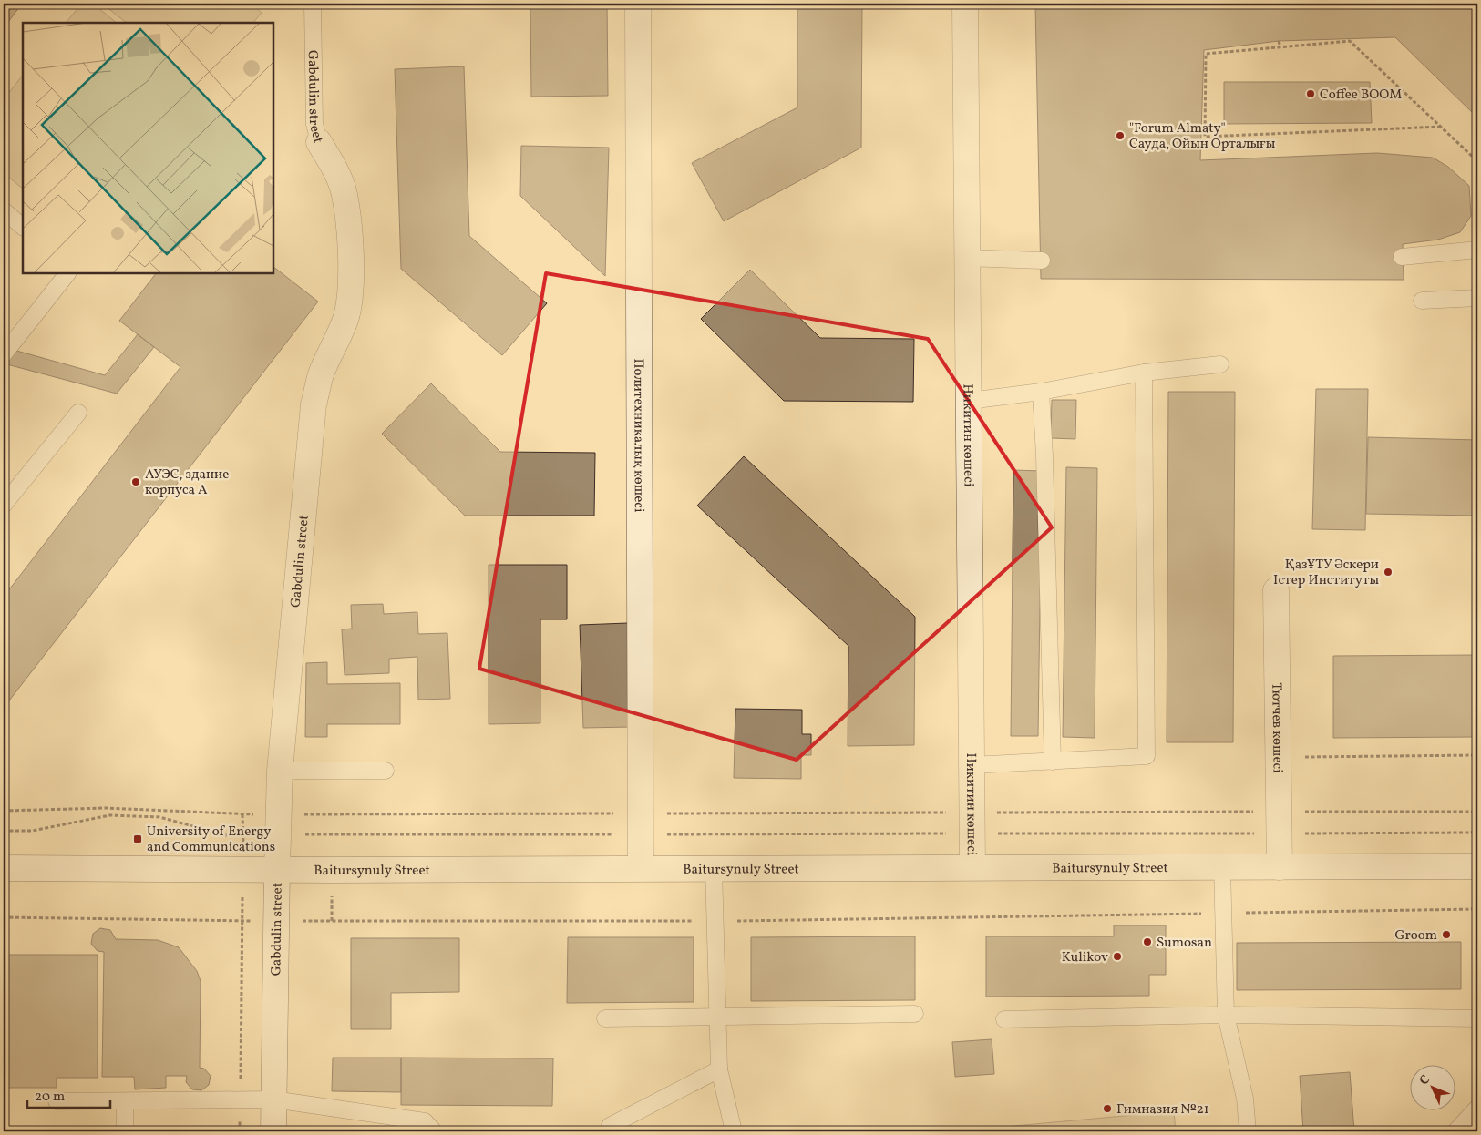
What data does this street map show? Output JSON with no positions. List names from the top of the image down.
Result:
{
  "streets": {
    "street": [
      "Gabdulin street",
      "Политехникалық көшесі",
      "Никитин көшесі",
      "Тютчев көшесі",
      "Baitursynuly Street"
    ]
  },
  "crossings": [
    ["Gabdulin street", "Baitursynuly Street"],
    ["Политехникалық көшесі", "Baitursynuly Street"],
    ["Никитин көшесі", "Baitursynuly Street"],
    ["Тютчев көшесі", "Baitursynuly Street"]
  ],
  "places": {
    "other": [
      "Coffee BOOM",
      "\"Forum Almaty\" Сауда, Ойын Орталығы",
      "АУЭС, здание корпуса A",
      "ҚазҰТУ Әскери Істер Институты",
      "Groom",
      "Sumosan",
      "Kulikov",
      "Гимназия №21"
    ],
    "transit": ["University of Energy and Communications"]
  },
  "scale_bar": "20 m",
  "north": "top left"
}
